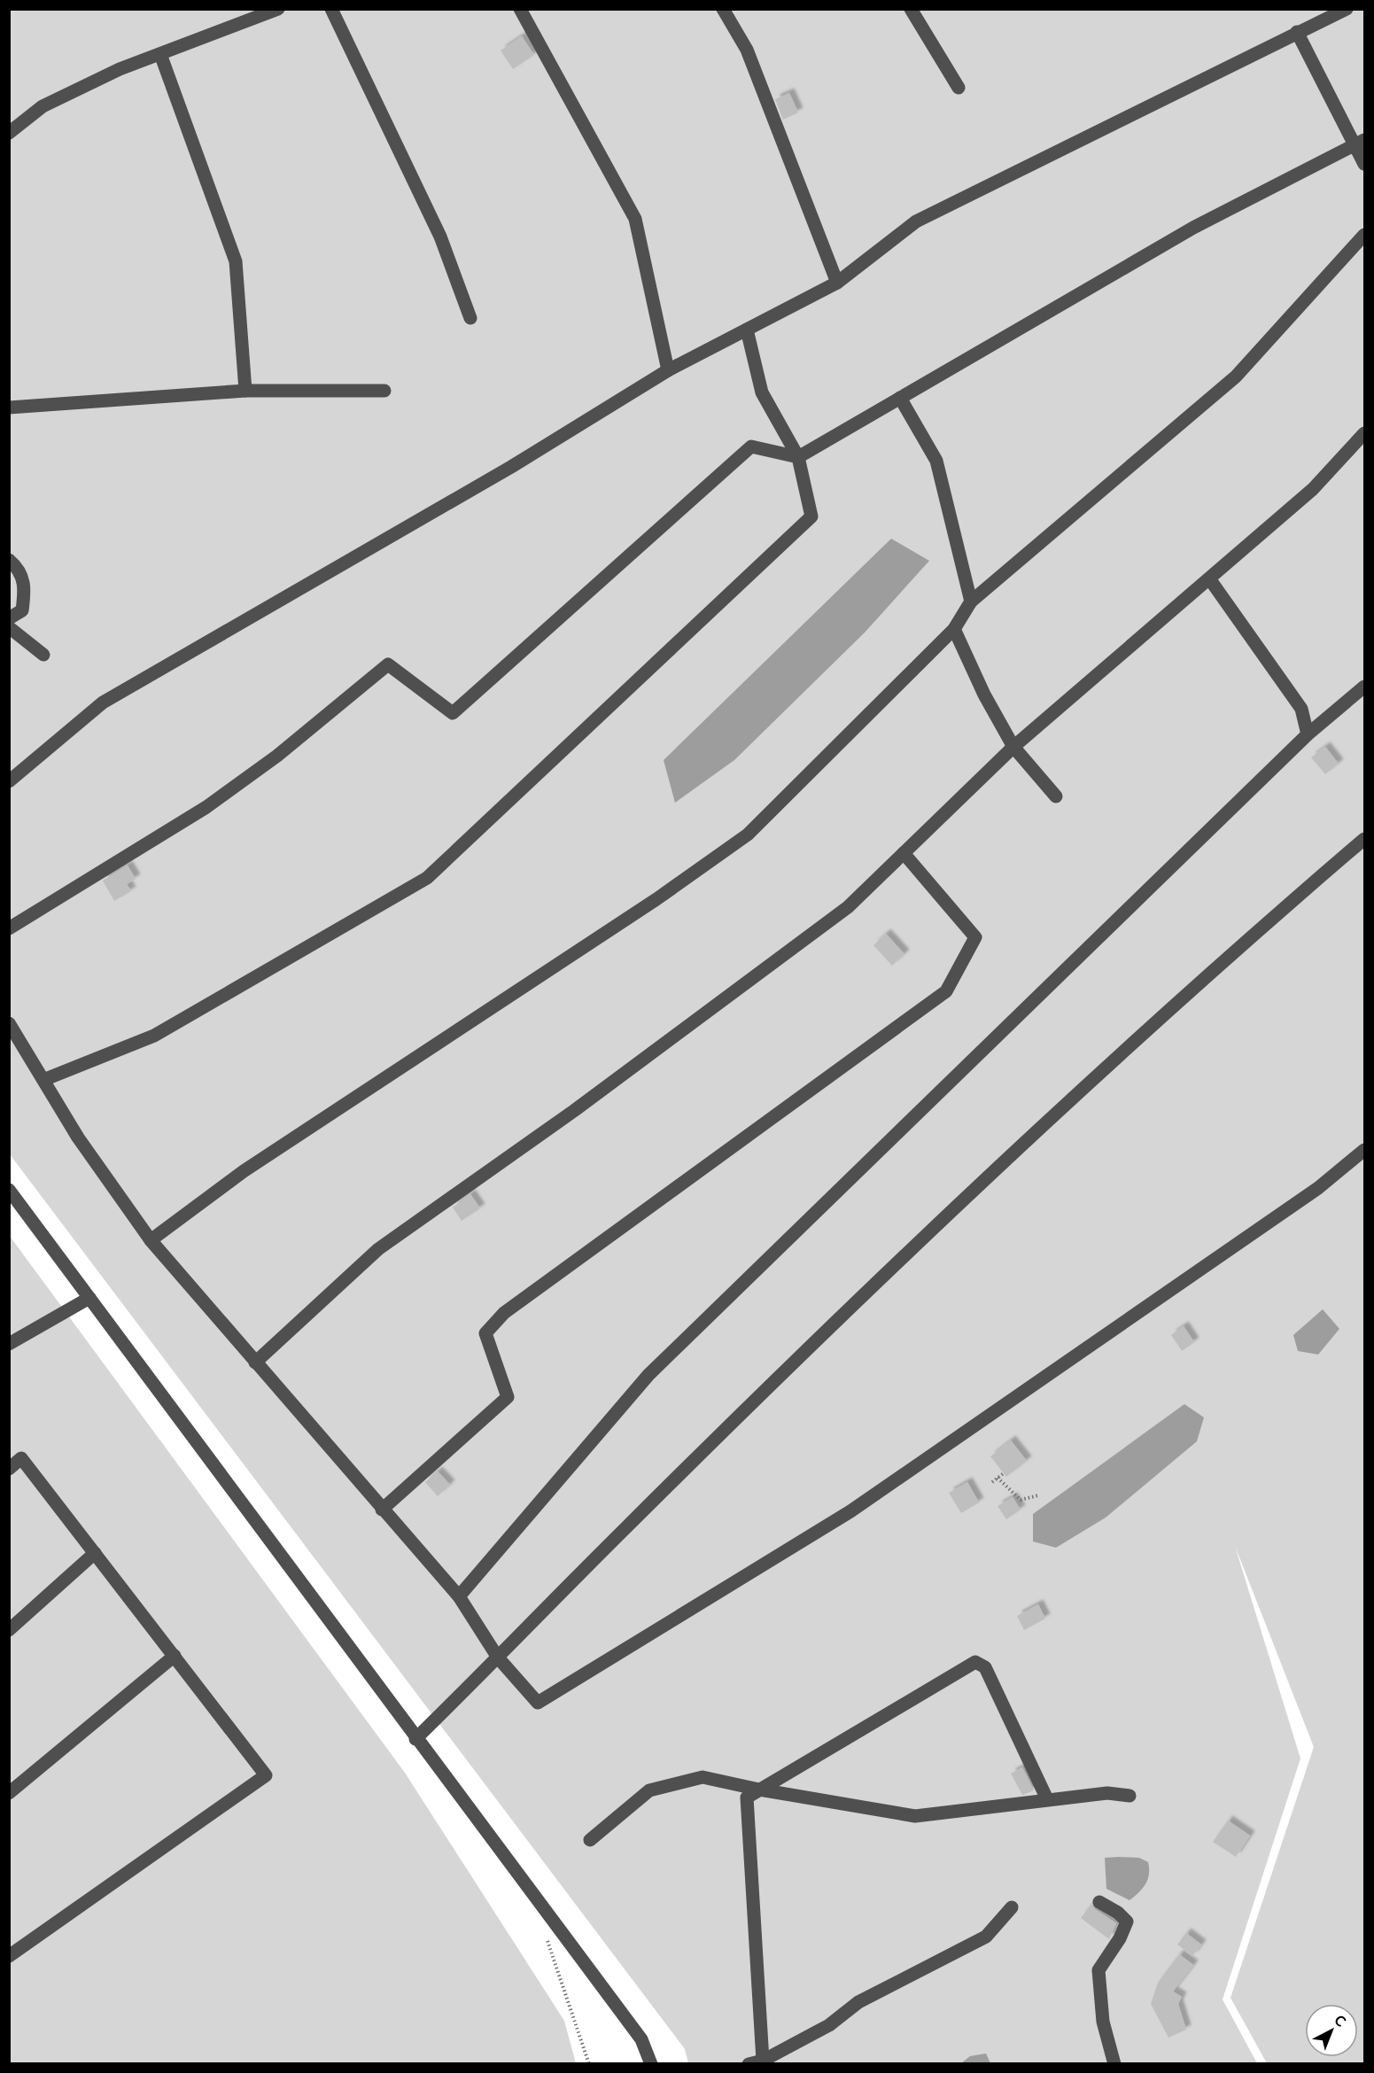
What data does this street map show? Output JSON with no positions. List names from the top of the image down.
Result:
{
  "north": "top right"
}
